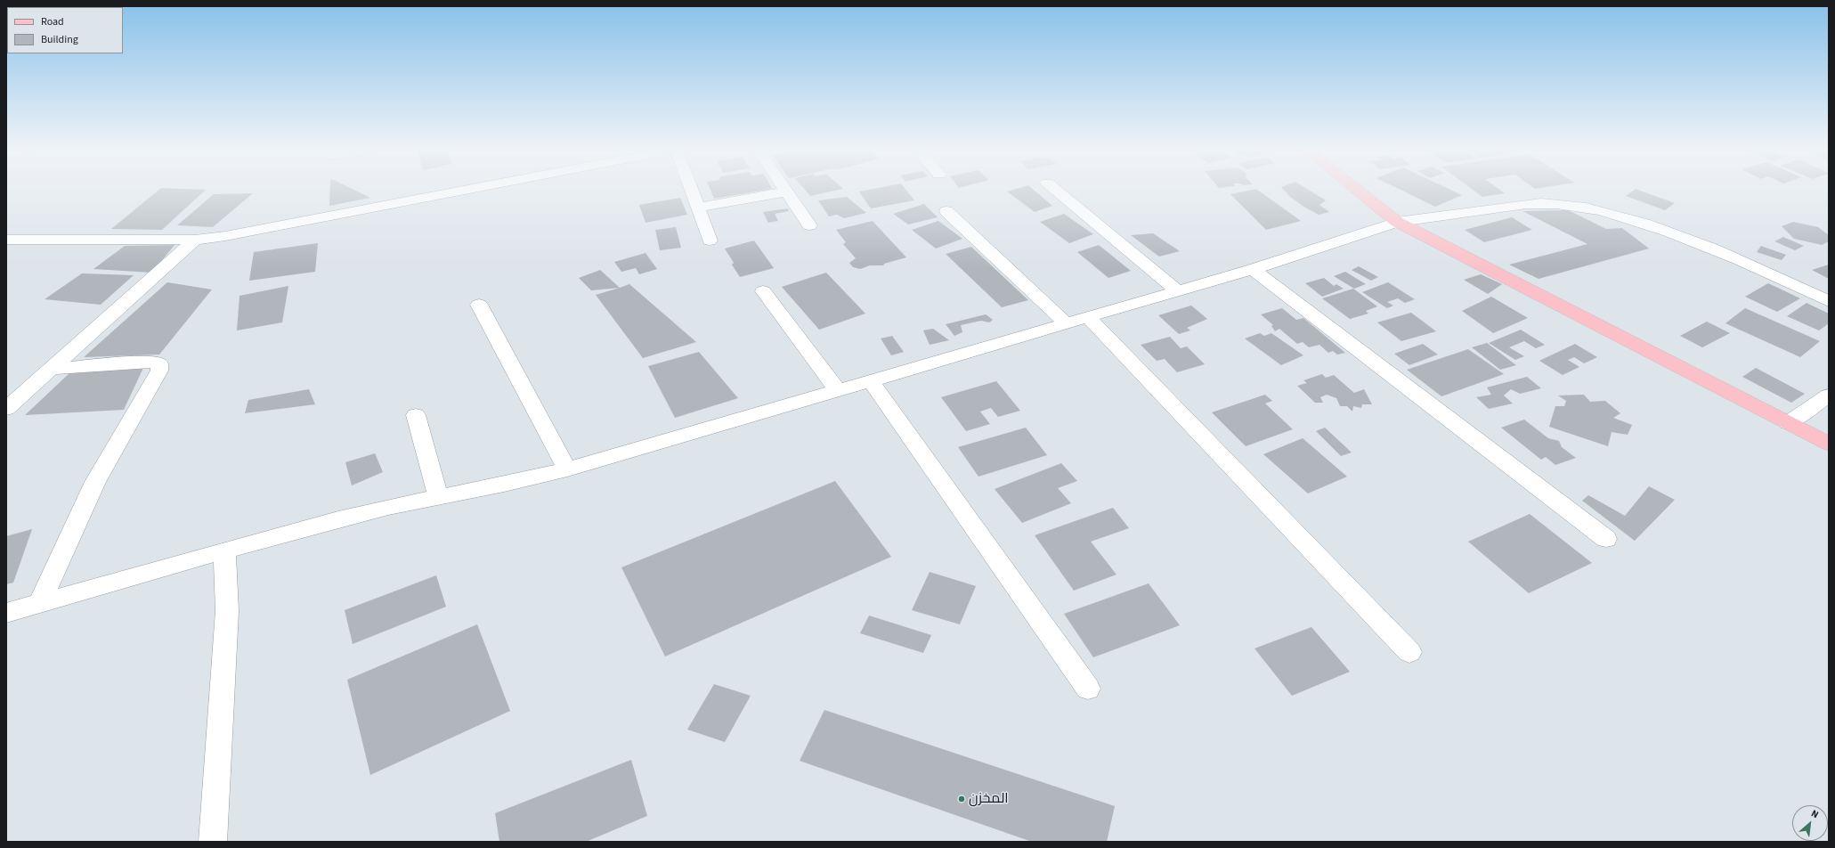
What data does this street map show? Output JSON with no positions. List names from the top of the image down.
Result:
{
  "places": ["المخزن"],
  "legend": ["Road", "Building"],
  "north": "top right"
}
